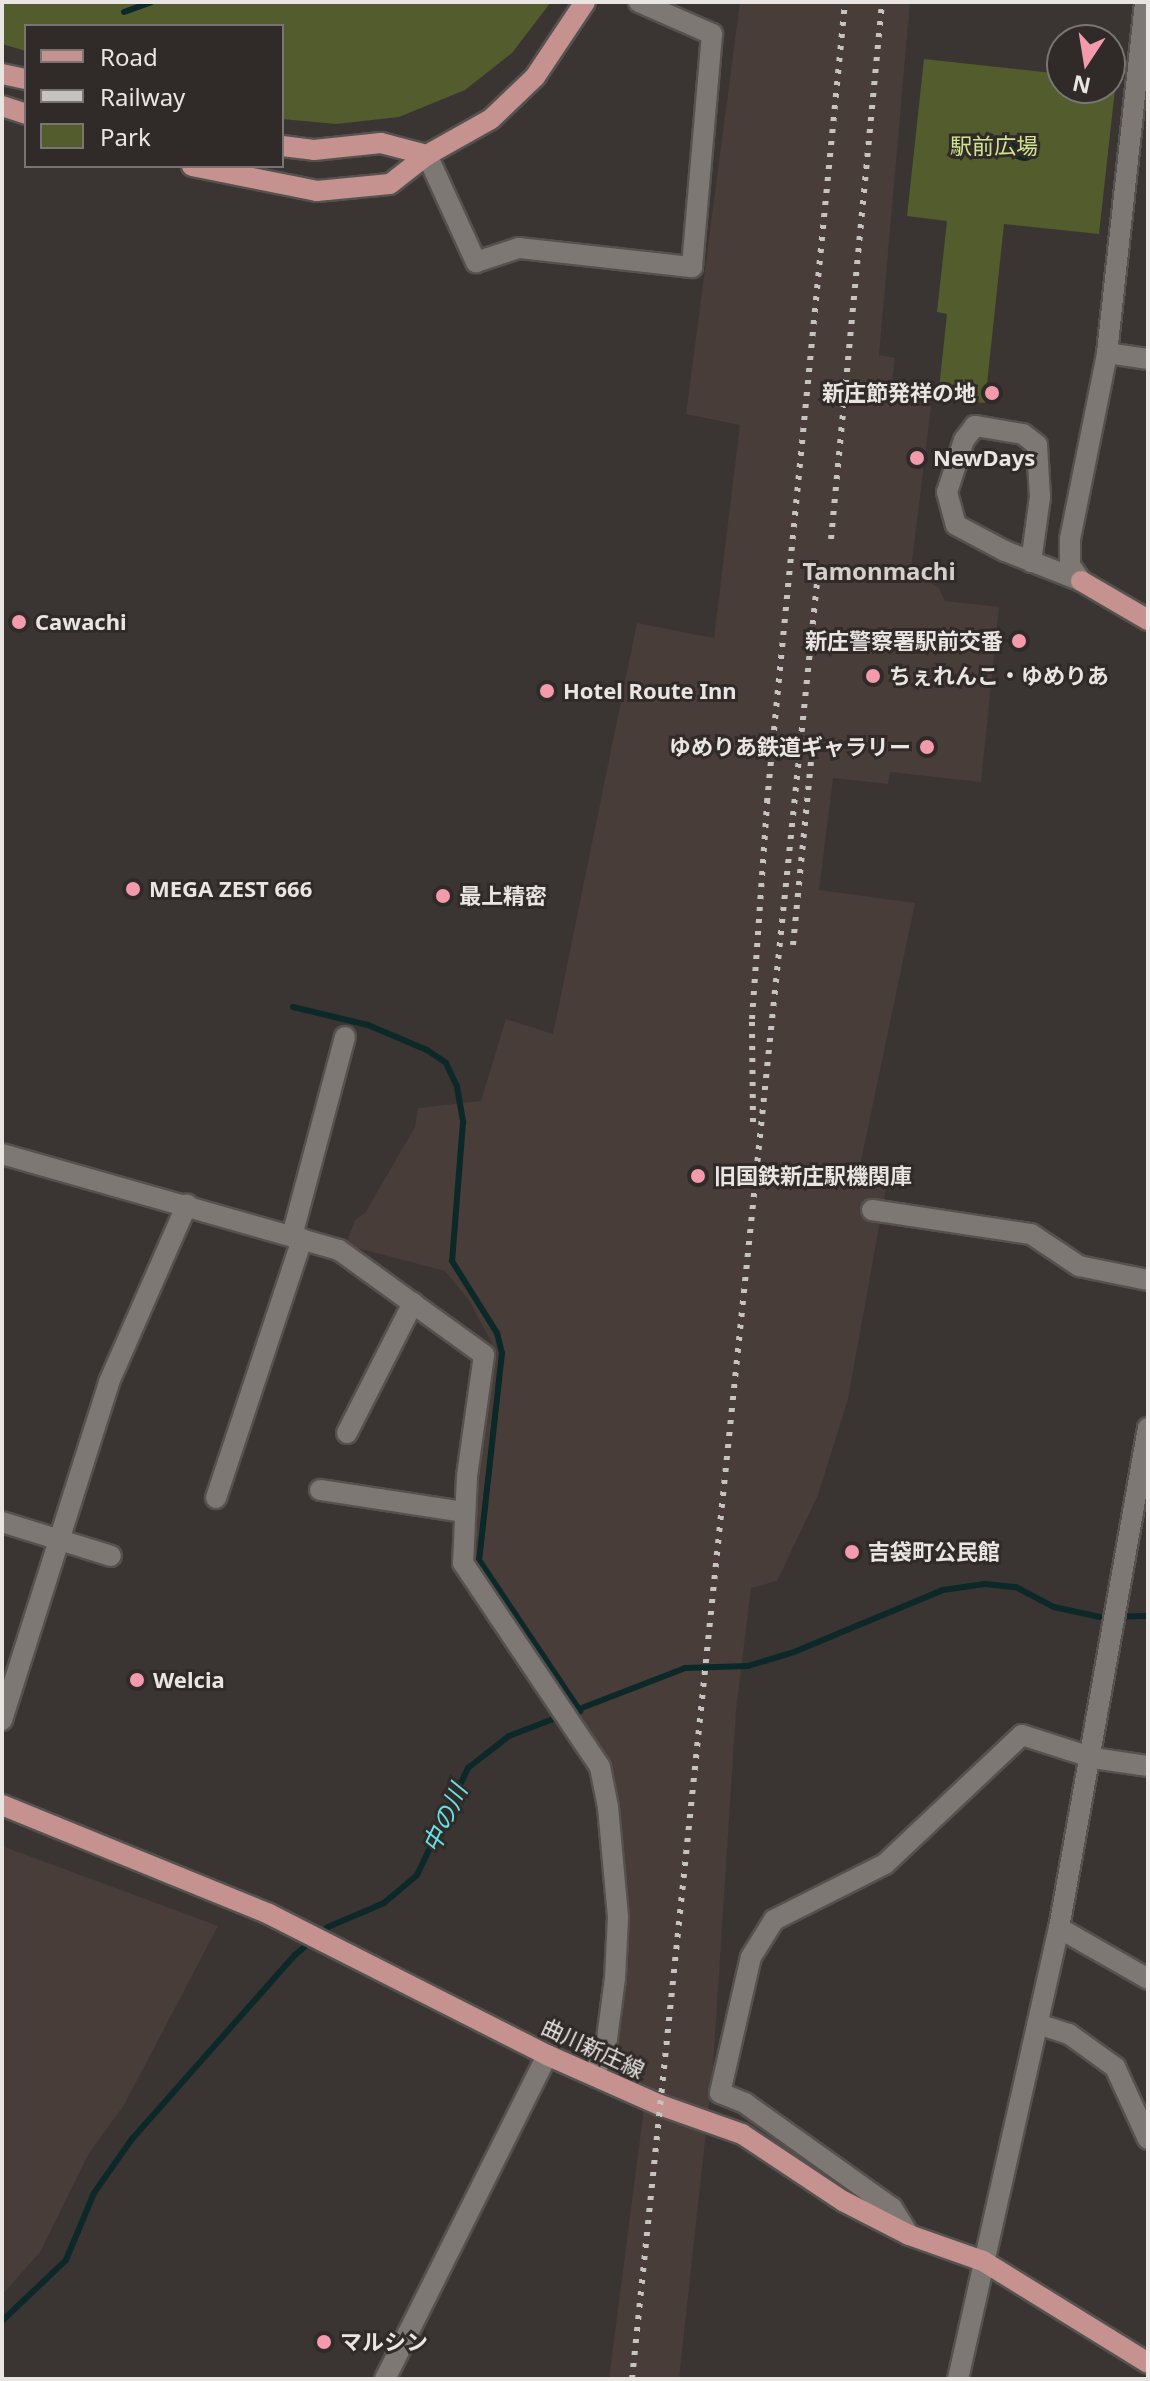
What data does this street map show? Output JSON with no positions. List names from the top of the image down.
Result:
{
  "streets": {
    "main road": ["曲川新庄線"]
  },
  "districts": ["Tamonmachi"],
  "water": ["中の川"],
  "parks": ["駅前広場"],
  "places": [
    "新庄節発祥の地",
    "NewDays",
    "Cawachi",
    "新庄警察署駅前交番",
    "ちぇれんこ・ゆめりあ",
    "Hotel Route Inn",
    "ゆめりあ鉄道ギャラリー",
    "MEGA ZEST 666",
    "最上精密",
    "旧国鉄新庄駅機関庫",
    "吉袋町公民館",
    "Welcia",
    "マルシン"
  ],
  "legend": ["Road", "Railway", "Park"],
  "north": "bottom"
}
